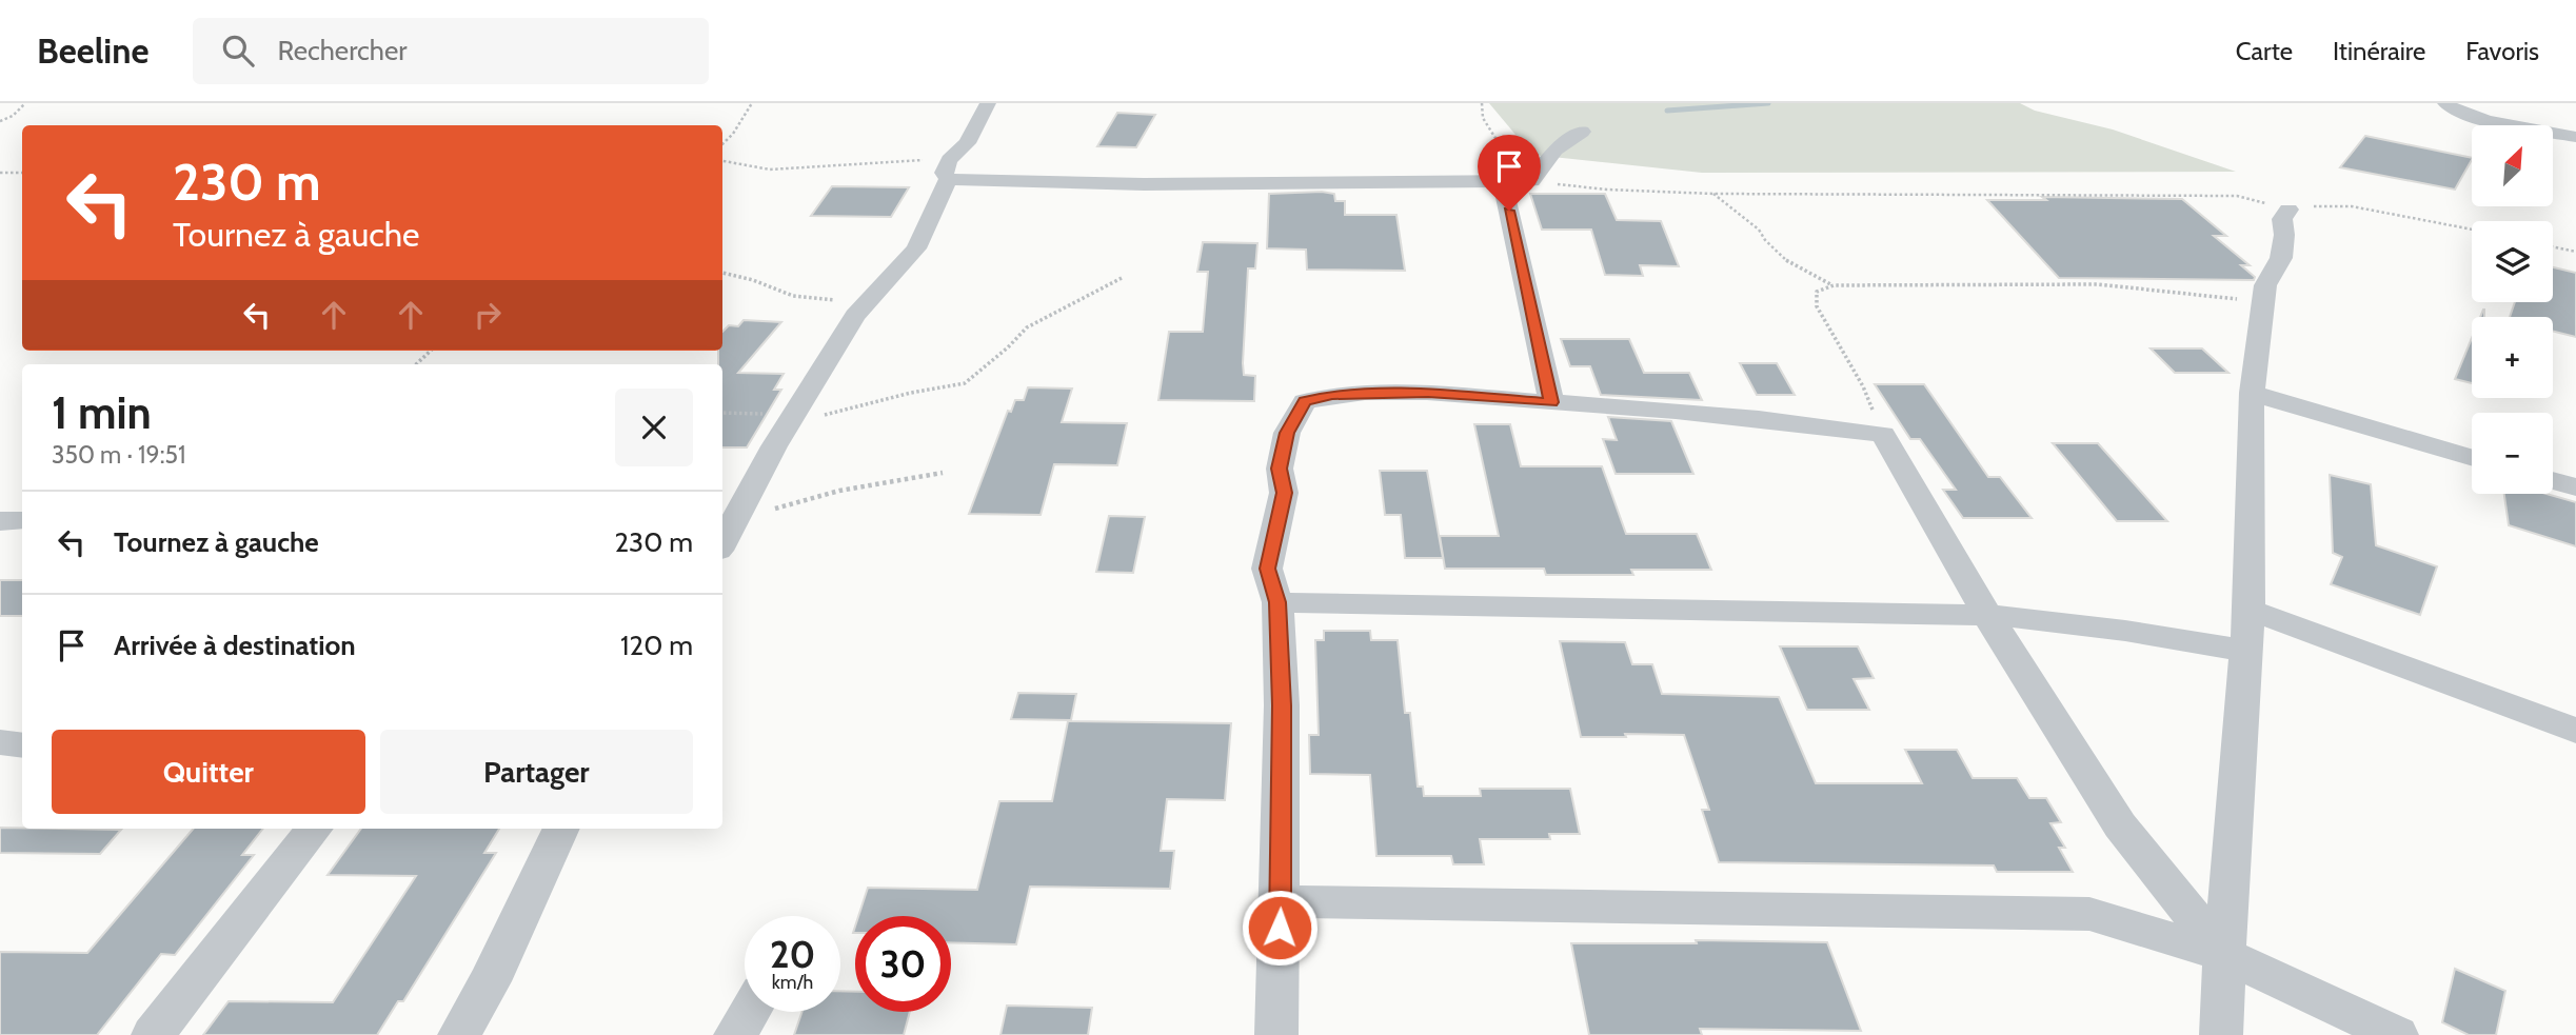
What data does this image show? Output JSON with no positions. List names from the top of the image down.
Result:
{
  "north": "top right",
  "page": {
    "header": "Beeline",
    "search": "Rechercher",
    "nav": ["Carte", "Itinéraire", "Favoris"],
    "map_buttons": ["+", "−"],
    "turn": ["230 m", "Tournez à gauche"],
    "heading": ["1 min", "350 m · 19:51"],
    "list": [
      {
        "name": "Tournez à gauche",
        "value": "230 m"
      },
      {
        "name": "Arrivée à destination",
        "value": "120 m"
      }
    ],
    "buttons": ["Quitter", "Partager"],
    "speed": "20 km/h",
    "limit": "30"
  }
}
